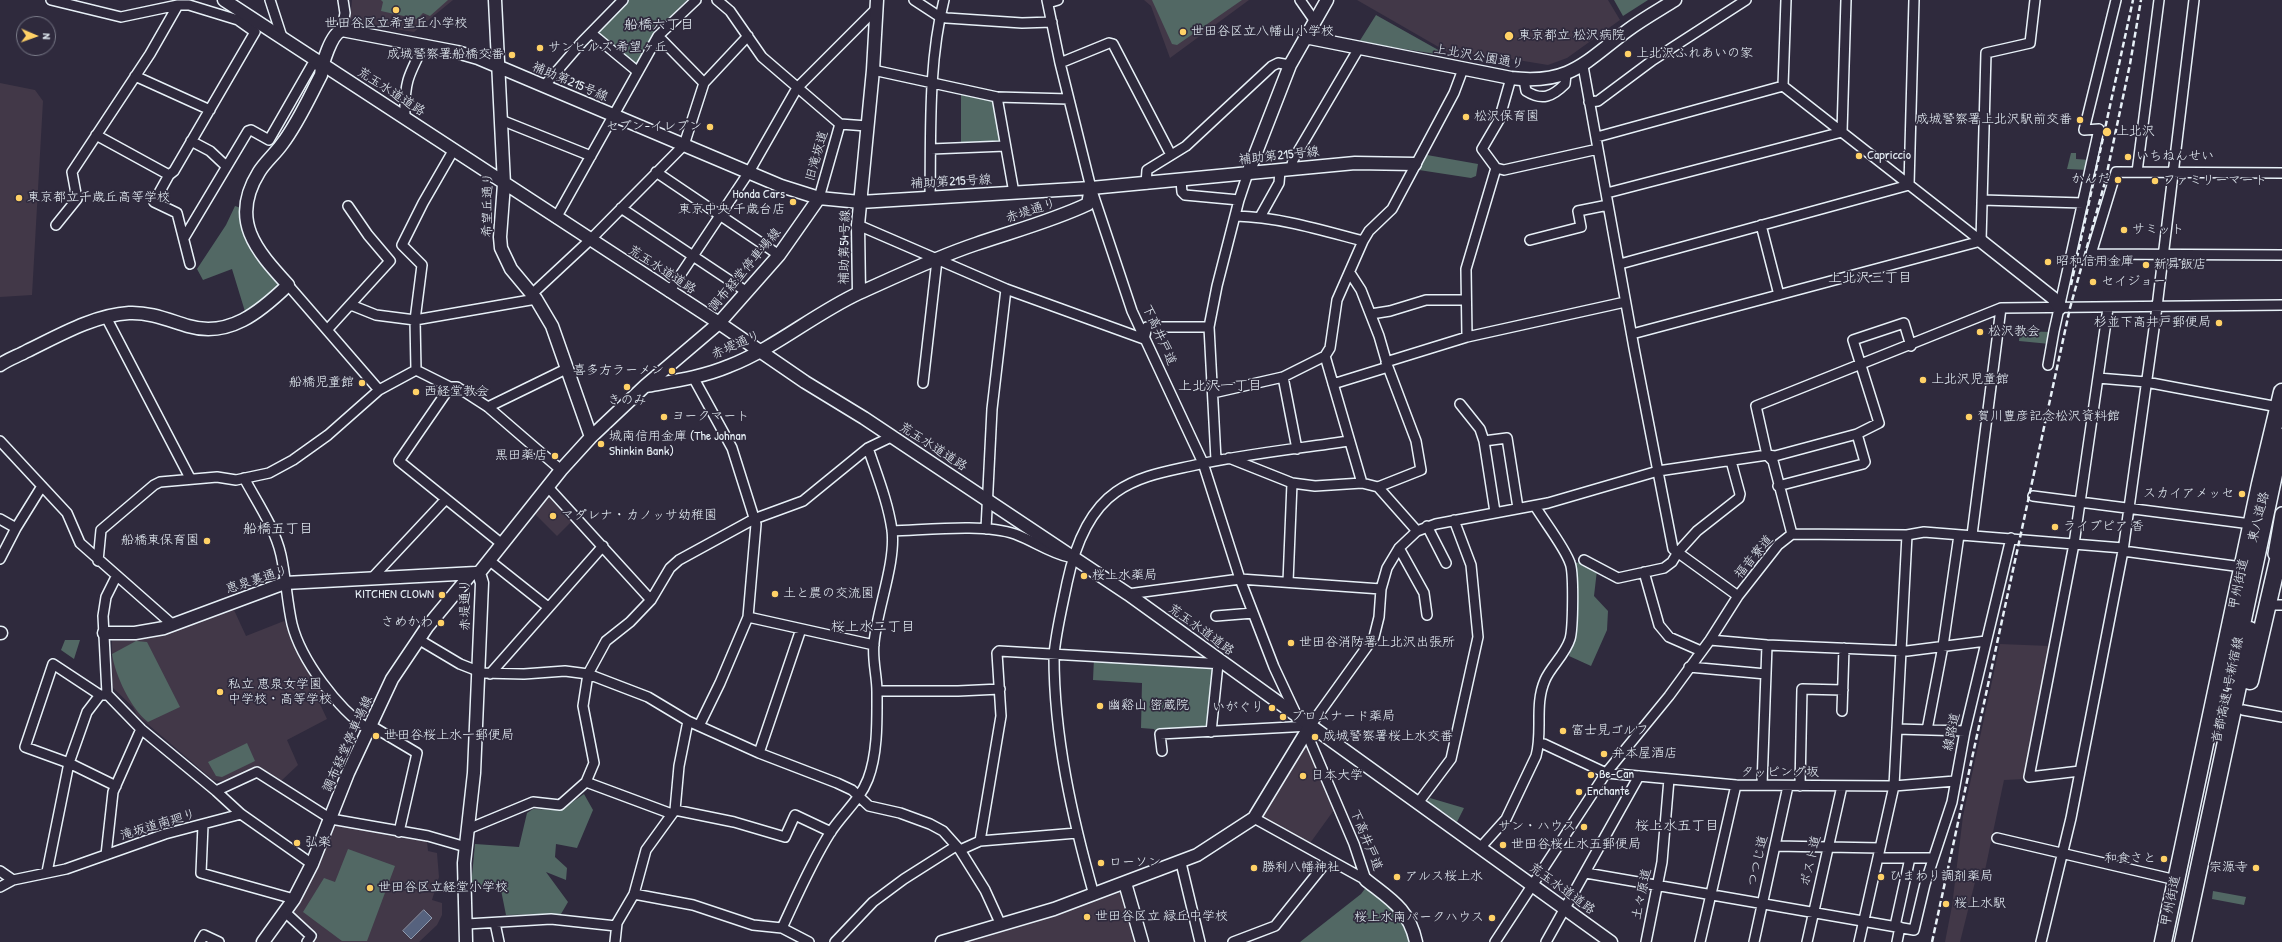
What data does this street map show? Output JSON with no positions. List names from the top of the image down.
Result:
{
  "streets": {
    "highway": ["甲州街道", "首都高速4号新宿線"],
    "main road": ["東八道路"],
    "street": [
      "上北沢公園通り",
      "補助第215号線",
      "荒玉水道道路",
      "旧滝坂道",
      "希望丘通り",
      "赤堤通り",
      "補助第54号線",
      "調布経堂停車場線",
      "下高井戸道",
      "福音寮道",
      "恵泉裏通り",
      "線路道",
      "タッピング坂",
      "滝坂道南廻り",
      "つつじ道",
      "ポスト道",
      "土々原道"
    ]
  },
  "crossings": [
    ["補助第215号線", "旧滝坂道"],
    ["補助第215号線", "希望丘通り"],
    ["補助第215号線", "赤堤通り"],
    ["補助第215号線", "補助第54号線"],
    ["補助第215号線", "調布経堂停車場線"],
    ["補助第215号線", "下高井戸道"],
    ["荒玉水道道路", "希望丘通り"],
    ["荒玉水道道路", "赤堤通り"],
    ["荒玉水道道路", "調布経堂停車場線"],
    ["荒玉水道道路", "下高井戸道"],
    ["荒玉水道道路", "福音寮道"],
    ["旧滝坂道", "調布経堂停車場線"],
    ["希望丘通り", "赤堤通り"],
    ["赤堤通り", "補助第54号線"],
    ["赤堤通り", "調布経堂停車場線"],
    ["赤堤通り", "下高井戸道"],
    ["赤堤通り", "恵泉裏通り"],
    ["調布経堂停車場線", "恵泉裏通り"],
    ["東八道路", "甲州街道"],
    ["福音寮道", "甲州街道"],
    ["福音寮道", "線路道"],
    ["福音寮道", "タッピング坂"],
    ["線路道", "タッピング坂"],
    ["タッピング坂", "つつじ道"],
    ["タッピング坂", "ポスト道"],
    ["タッピング坂", "土々原道"]
  ],
  "districts": [
    "船橋六丁目",
    "上北沢三丁目",
    "上北沢一丁目",
    "船橋五丁目",
    "桜上水二丁目",
    "桜上水五丁目"
  ],
  "places": [
    "世田谷区立希望丘小学校",
    "世田谷区立八幡山小学校",
    "東京都立 松沢病院",
    "サンヒルズ 希望ヶ丘",
    "上北沢ふれあいの家",
    "成城警察署船橋交番",
    "松沢保育園",
    "成城警察署上北沢駅前交番",
    "セブン-イレブン",
    "上北沢",
    "Capriccio",
    "いちねんせい",
    "かんだ",
    "ファミリーマート",
    "東京都立千歳丘高等学校",
    "Honda Cars 東京中央 千歳台店",
    "サミット",
    "昭和信用金庫",
    "新曻飯店",
    "セイジョー",
    "杉並下高井戸郵便局",
    "松沢教会",
    "喜多方ラーメン",
    "上北沢児童館",
    "船橋児童館",
    "きのみ",
    "西経堂教会",
    "ヨークマート",
    "賀川豊彦記念松沢資料館",
    "城南信用金庫 (The Johnan Shinkin Bank)",
    "黒田薬店",
    "スカイアメッセ",
    "マダレナ・カノッサ幼稚園",
    "ライブピア 香",
    "船橋東保育園",
    "桜上水薬局",
    "土と農の交流園",
    "KITCHEN CLOWN",
    "さめかわ",
    "世田谷消防署上北沢出張所",
    "私立 恵泉女学園 中学校・高等学校",
    "幽谿山 密蔵院",
    "いがぐり",
    "プロムナード薬局",
    "富士見ゴルフ",
    "世田谷桜上水一郵便局",
    "成城警察署桜上水交番",
    "弁本屋酒店",
    "Be-Can",
    "日本大学",
    "Enchante",
    "サン・ハウス",
    "弘楽",
    "世田谷桜上水五郵便局",
    "和食さと",
    "ローソン",
    "勝利八幡神社",
    "宗源寺",
    "アルス桜上水",
    "ひまわり調剤薬局",
    "世田谷区立経堂小学校",
    "桜上水駅",
    "世田谷区立 緑丘中学校",
    "桜上水南パークハウス"
  ],
  "north": "right"
}
